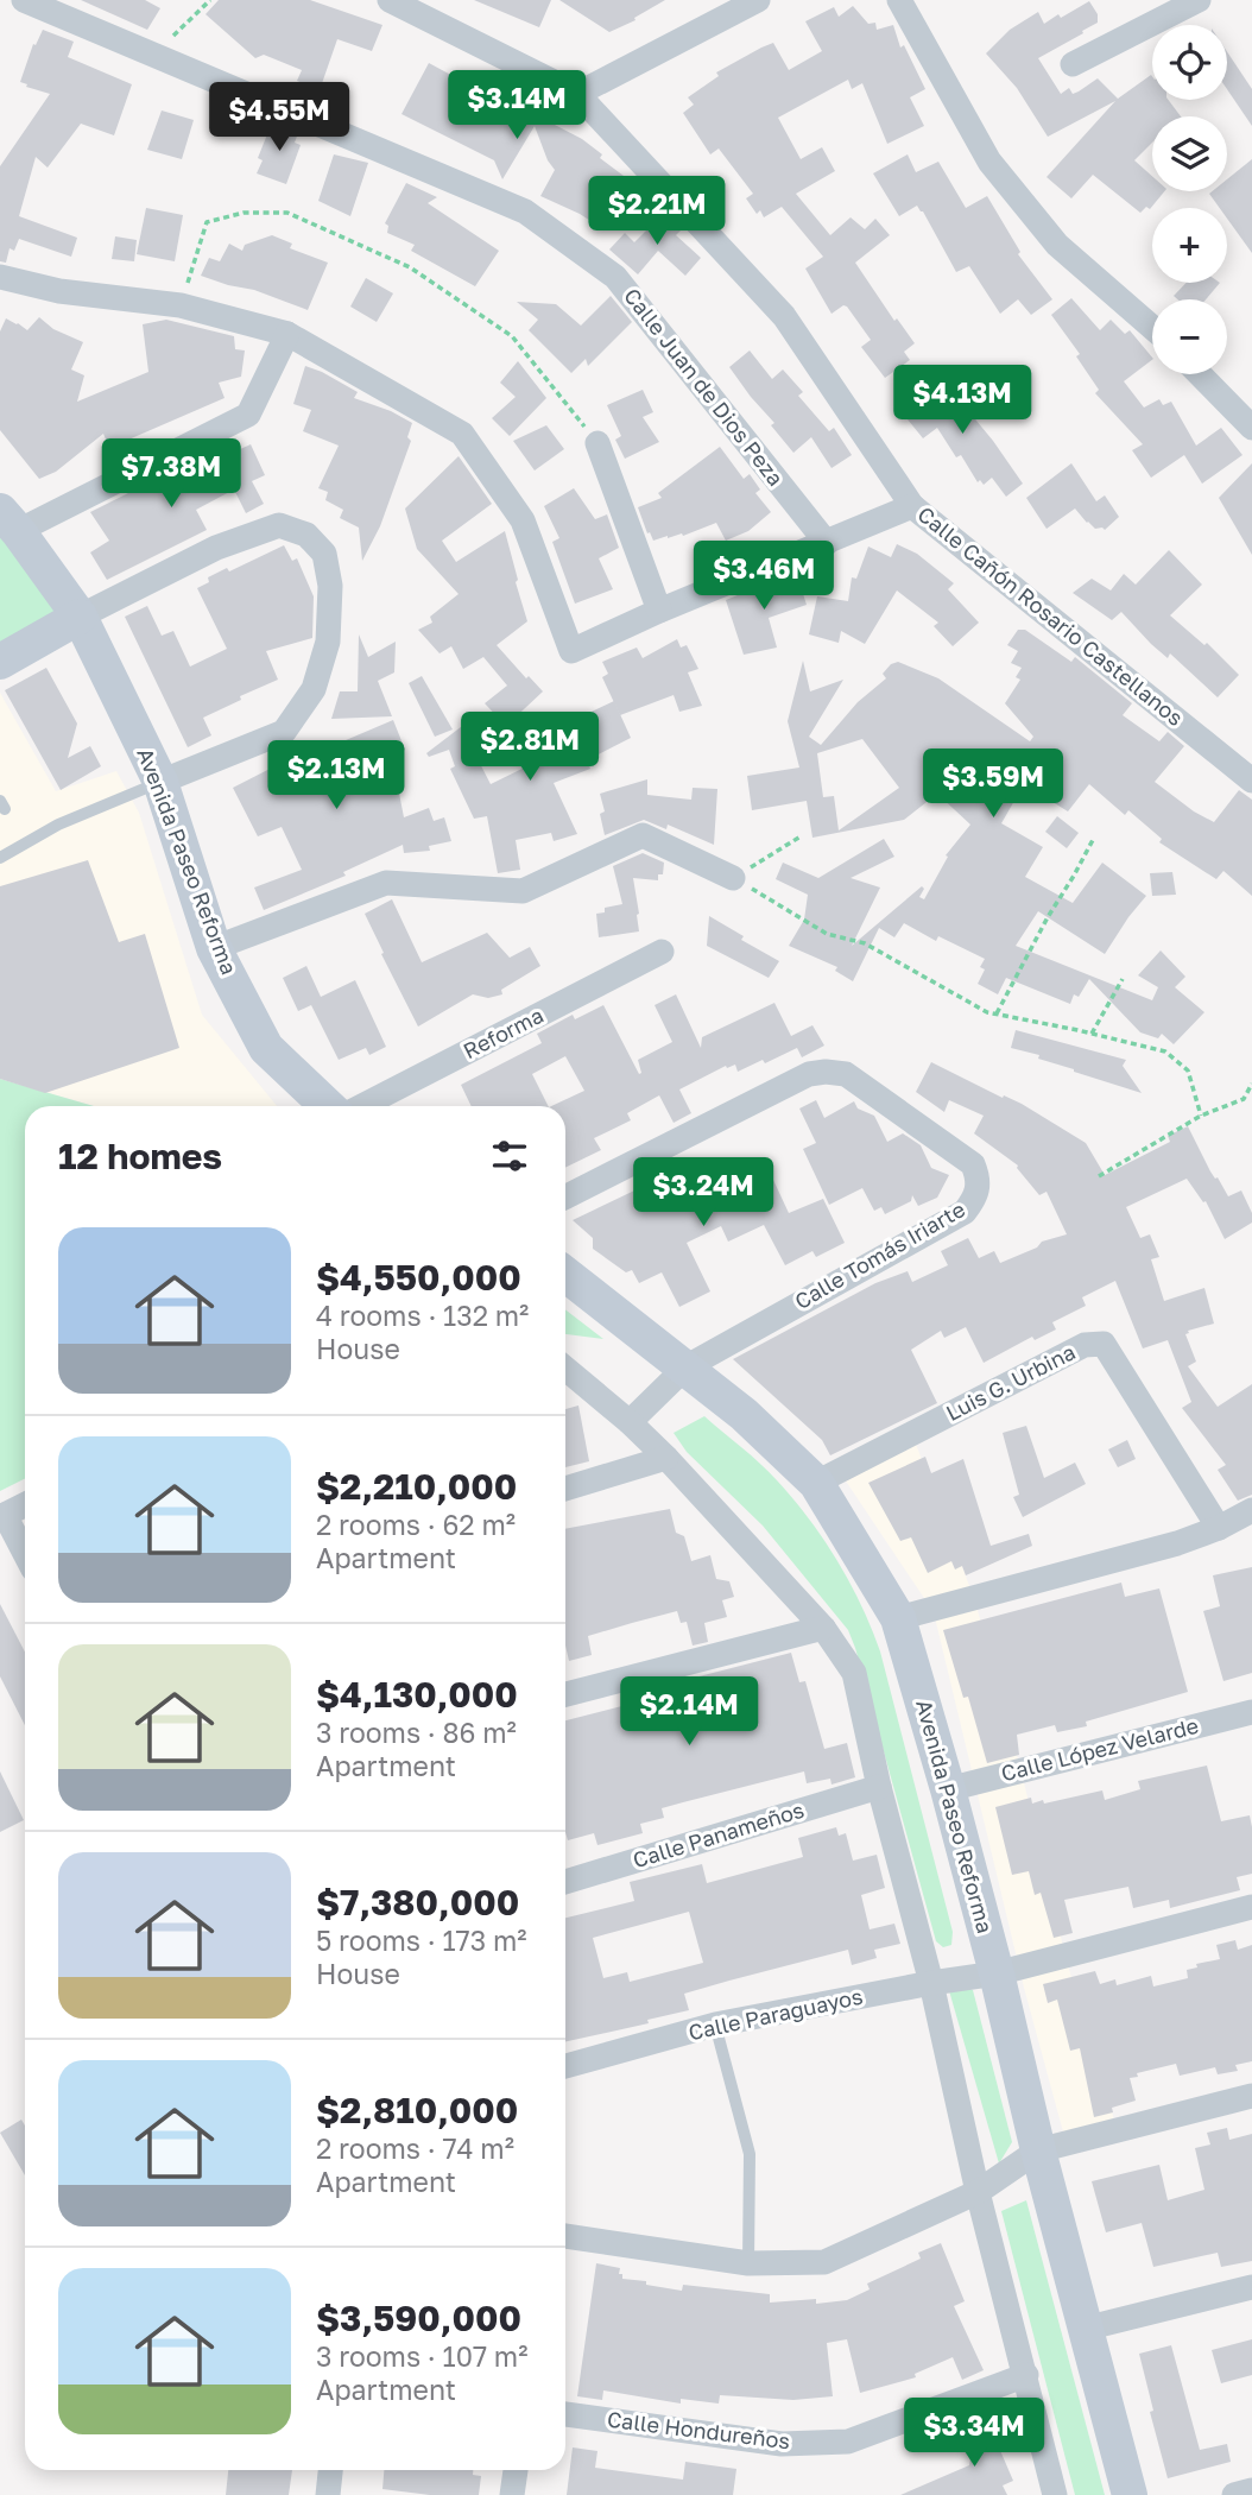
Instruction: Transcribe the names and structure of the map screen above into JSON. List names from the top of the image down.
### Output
{
  "streets": {
    "main road": ["Avenida Paseo Reforma"],
    "street": [
      "Calle Juan de Dios Peza",
      "Calle Cañón Rosario Castellanos",
      "Reforma",
      "Calle Tomás Iriarte",
      "Luis G. Urbina",
      "Calle López Velarde",
      "Calle Panameños",
      "Calle Paraguayos",
      "Calle Hondureños"
    ]
  },
  "crossings": [
    ["Avenida Paseo Reforma", "Calle Tomás Iriarte"],
    ["Avenida Paseo Reforma", "Luis G. Urbina"],
    ["Avenida Paseo Reforma", "Calle López Velarde"],
    ["Avenida Paseo Reforma", "Calle Paraguayos"]
  ],
  "page": {
    "map_buttons": ["+", "−"],
    "price": [
      "$3.14M",
      "$4.55M",
      "$2.21M",
      "$4.13M",
      "$7.38M",
      "$3.46M",
      "$2.81M",
      "$2.13M",
      "$3.59M",
      "$3.24M",
      "$2.14M",
      "$3.34M"
    ],
    "heading": "12 homes",
    "list": [
      {
        "name": "$4,550,000",
        "note": "4 rooms · 132 m² · House"
      },
      {
        "name": "$2,210,000",
        "note": "2 rooms · 62 m² · Apartment"
      },
      {
        "name": "$4,130,000",
        "note": "3 rooms · 86 m² · Apartment"
      },
      {
        "name": "$7,380,000",
        "note": "5 rooms · 173 m² · House"
      },
      {
        "name": "$2,810,000",
        "note": "2 rooms · 74 m² · Apartment"
      },
      {
        "name": "$3,590,000",
        "note": "3 rooms · 107 m² · Apartment"
      }
    ]
  }
}
